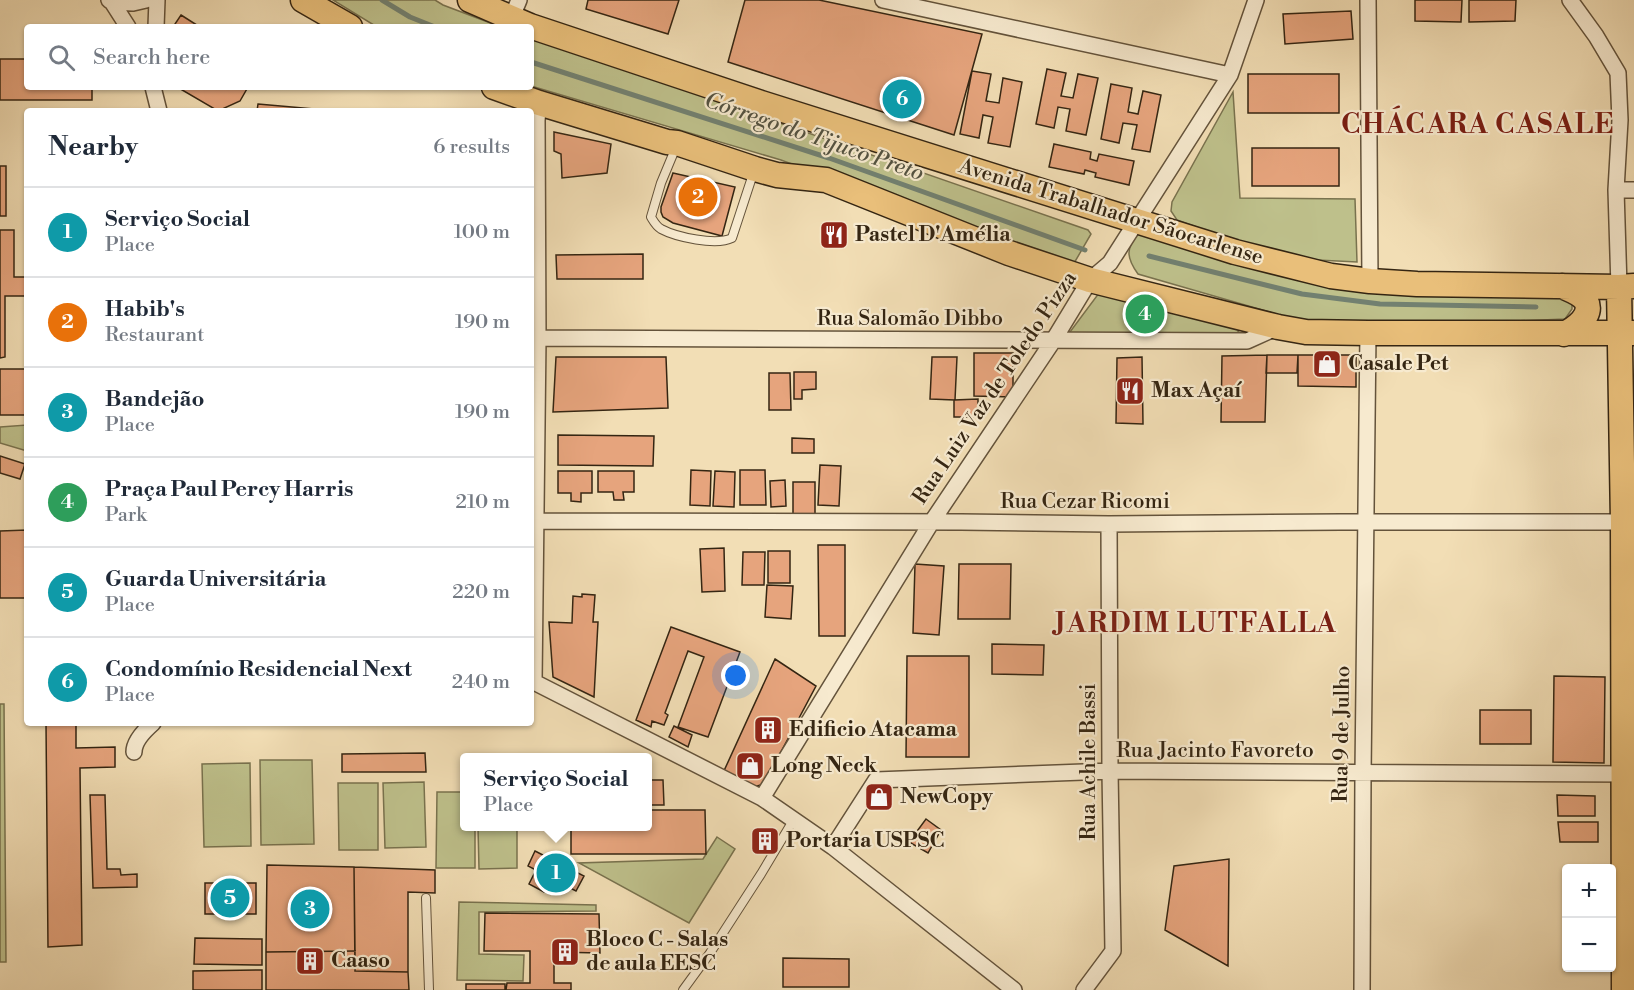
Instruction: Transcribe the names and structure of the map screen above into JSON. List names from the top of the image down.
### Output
{
  "streets": {
    "main road": ["Avenida Trabalhador Sãocarlense"],
    "street": [
      "Rua Salomão Dibbo",
      "Rua Luiz Vaz de Toledo Pizza",
      "Rua Cezar Ricomi",
      "Rua 9 de Julho",
      "Rua Jacinto Favoreto",
      "Rua Achile Bassi"
    ]
  },
  "crossings": [
    ["Avenida Trabalhador Sãocarlense", "Rua Luiz Vaz de Toledo Pizza"],
    ["Rua Salomão Dibbo", "Rua Luiz Vaz de Toledo Pizza"],
    ["Rua Luiz Vaz de Toledo Pizza", "Rua Cezar Ricomi"],
    ["Rua Cezar Ricomi", "Rua 9 de Julho"],
    ["Rua Cezar Ricomi", "Rua Achile Bassi"],
    ["Rua 9 de Julho", "Rua Jacinto Favoreto"],
    ["Rua Jacinto Favoreto", "Rua Achile Bassi"]
  ],
  "districts": ["CHÁCARA CASALE", "JARDIM LUTFALLA"],
  "water": ["Córrego do Tijuco Preto"],
  "places": {
    "restaurant": ["Pastel D'Amélia", "Max Açaí"],
    "shop": ["Casale Pet", "Long Neck", "NewCopy"],
    "building": [
      "Edificio Atacama",
      "Portaria USPSC",
      "Bloco C - Salas de aula EESC",
      "Caaso"
    ]
  },
  "page": {
    "search": "Search here",
    "pins": [
      "6",
      "2",
      "4",
      "1",
      "5",
      "3"
    ],
    "heading": ["Nearby", "6 results"],
    "list": [
      {
        "mark": "1",
        "name": "Serviço Social",
        "note": "Place",
        "value": "100 m"
      },
      {
        "mark": "2",
        "name": "Habib's",
        "note": "Restaurant",
        "value": "190 m"
      },
      {
        "mark": "3",
        "name": "Bandejão",
        "note": "Place",
        "value": "190 m"
      },
      {
        "mark": "4",
        "name": "Praça Paul Percy Harris",
        "note": "Park",
        "value": "210 m"
      },
      {
        "mark": "5",
        "name": "Guarda Universitária",
        "note": "Place",
        "value": "220 m"
      },
      {
        "mark": "6",
        "name": "Condomínio Residencial Next",
        "note": "Place",
        "value": "240 m"
      }
    ],
    "popup": ["Serviço Social", "Place"],
    "map_buttons": ["+", "−"]
  }
}
